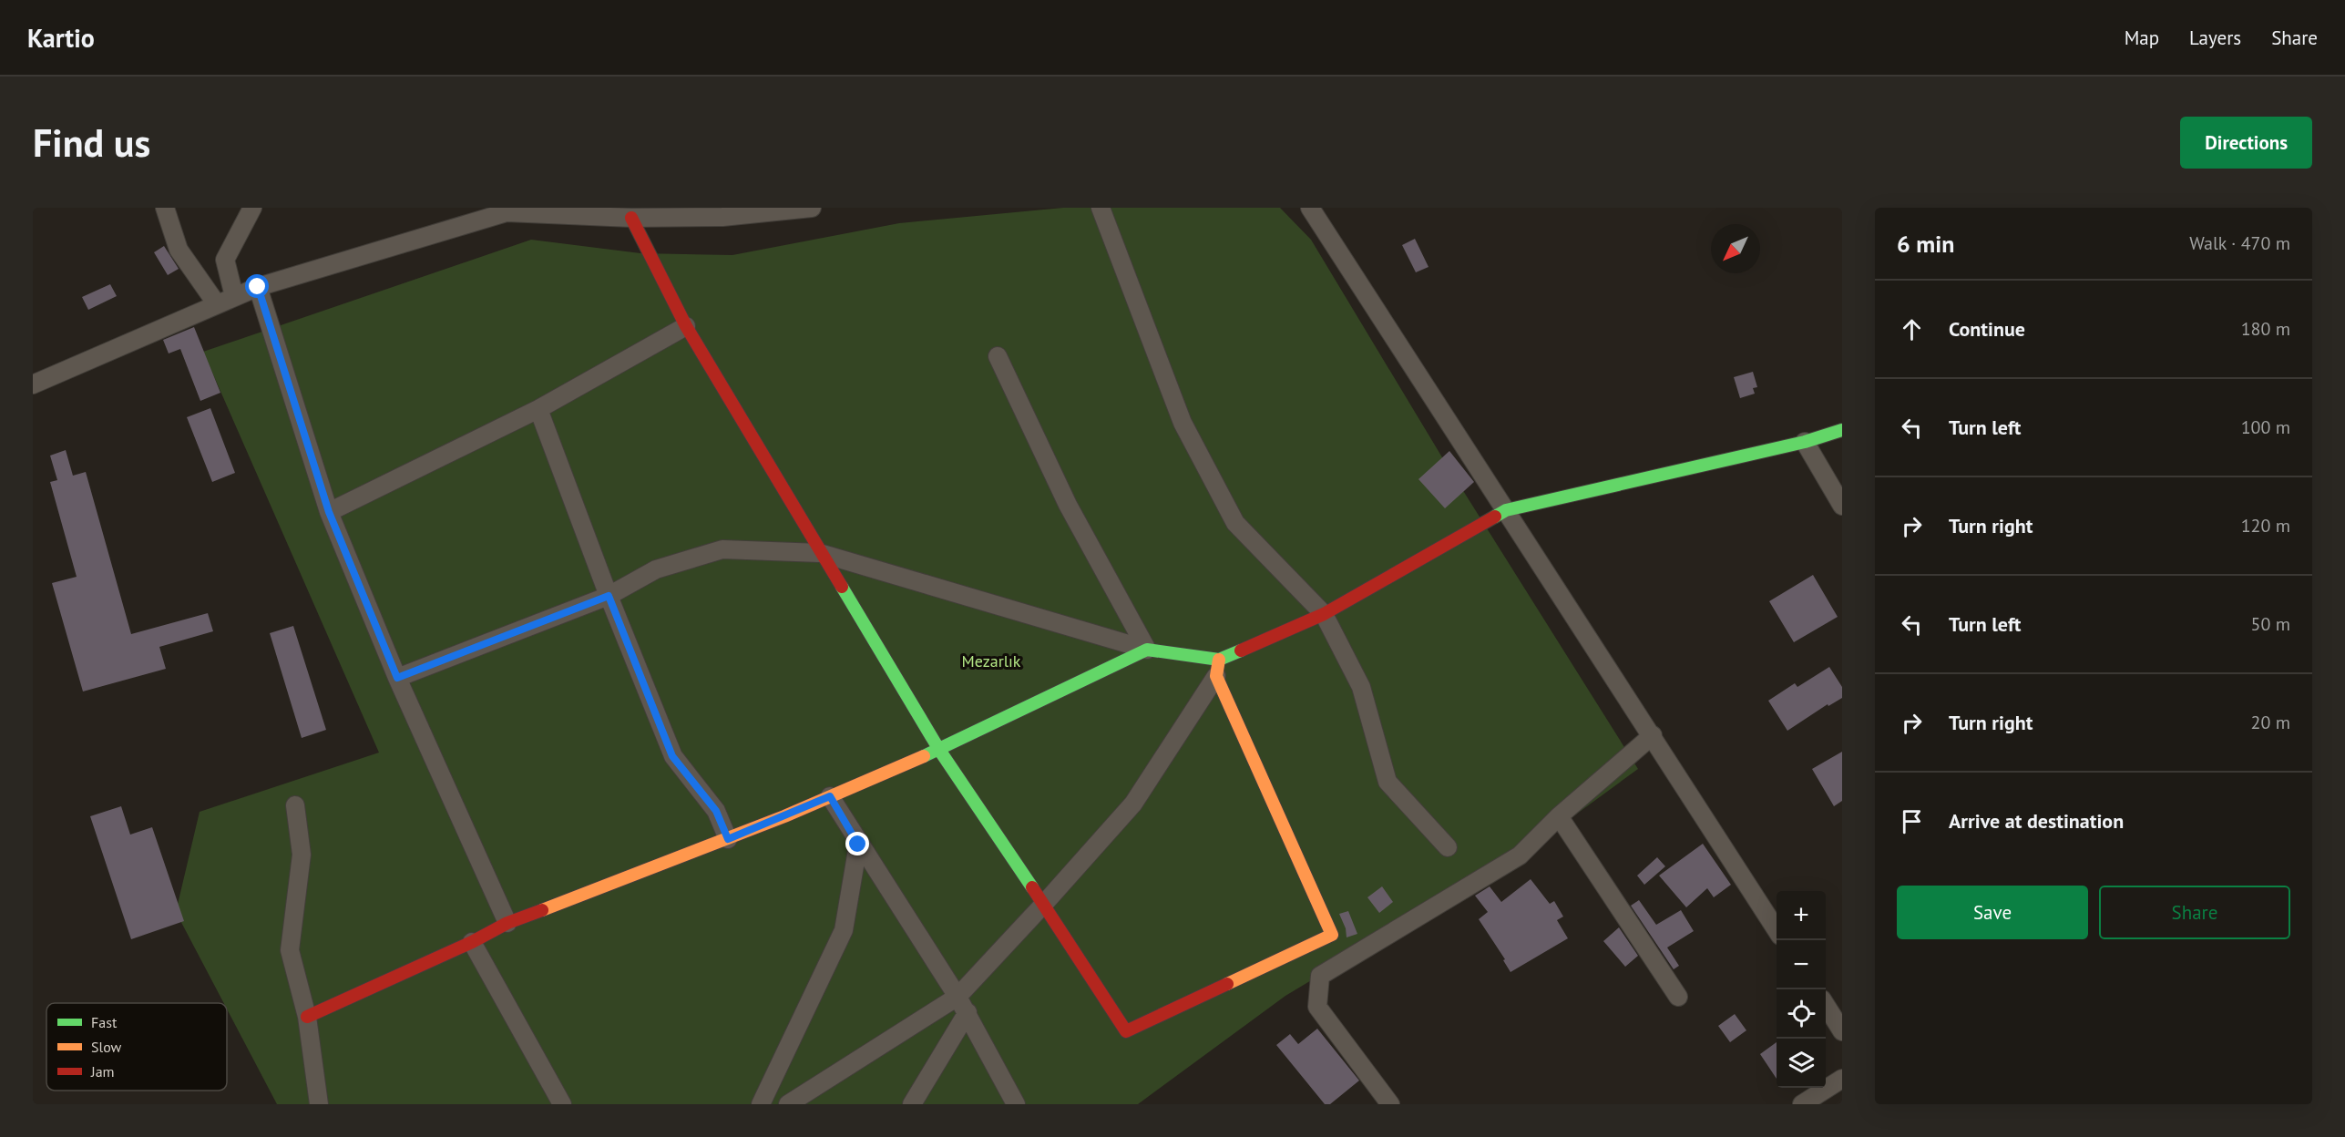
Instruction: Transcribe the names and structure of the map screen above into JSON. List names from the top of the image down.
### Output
{
  "parks": ["Mezarlık"],
  "legend": ["Fast", "Slow", "Jam"],
  "north": "bottom left",
  "page": {
    "header": "Kartio",
    "nav": ["Map", "Layers", "Share"],
    "buttons": [
      "Directions",
      ["Save", "Share"]
    ],
    "title": "Find us",
    "heading": ["6 min", "Walk · 470 m"],
    "list": [
      ["Continue", "180 m"],
      ["Turn left", "100 m"],
      ["Turn right", "120 m"],
      ["Turn left", "50 m"],
      ["Turn right", "20 m"],
      "Arrive at destination"
    ],
    "map_buttons": ["+", "−"]
  }
}
